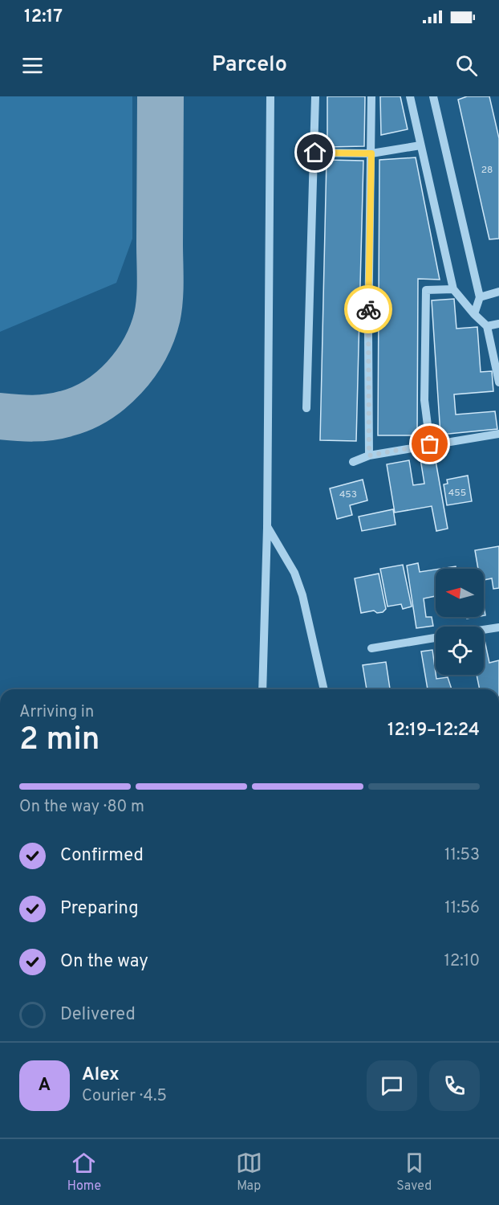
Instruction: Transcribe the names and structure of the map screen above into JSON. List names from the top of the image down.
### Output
{
  "house_numbers": ["28", "455", "453"],
  "north": "left",
  "page": {
    "status": "12:17",
    "header": "Parcelo",
    "heading": ["2 min", "Arriving in", "12:19–12:24"],
    "panel": ["Alex", "Courier · 4.5"],
    "bar": "On the way · 80 m",
    "list": [
      ["Confirmed", "11:53"],
      ["Preparing", "11:56"],
      ["On the way", "12:10"],
      "Delivered"
    ],
    "round": "A",
    "tabs": ["Home", "Map", "Saved"]
  }
}
